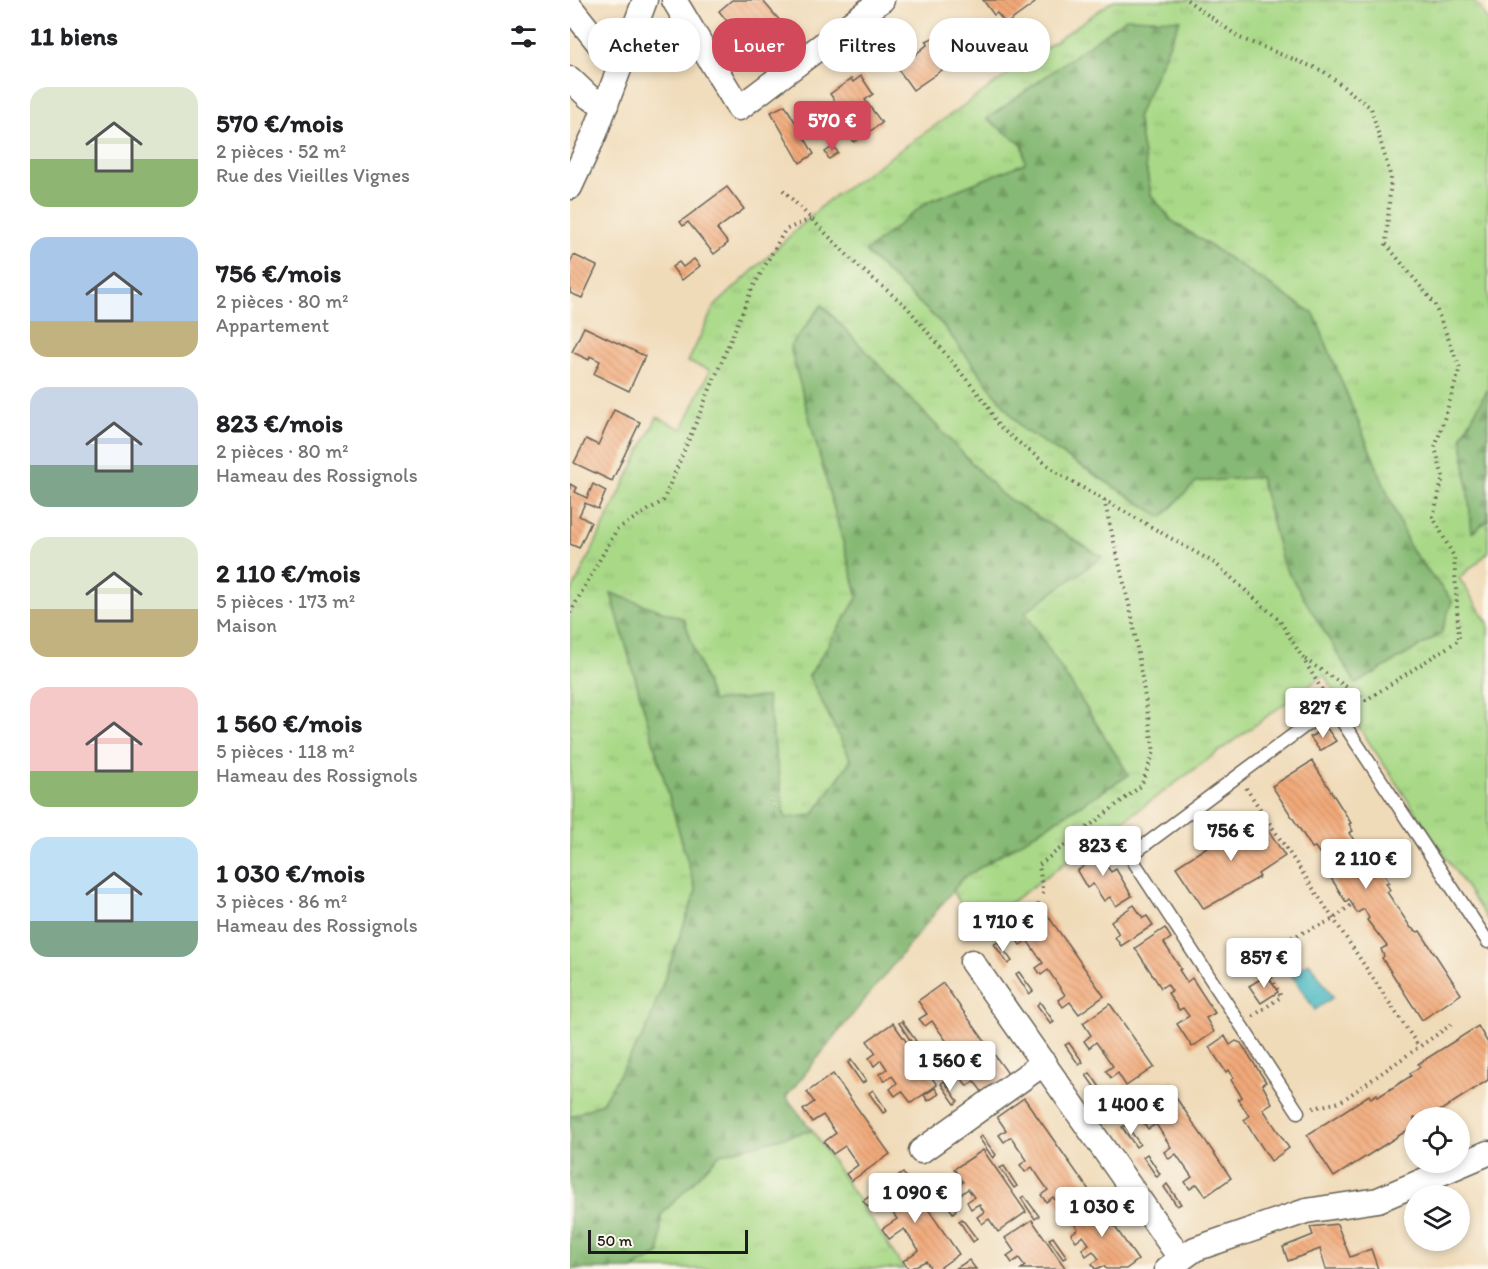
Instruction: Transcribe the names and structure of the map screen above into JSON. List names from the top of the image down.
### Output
{
  "scale_bar": "50 m",
  "page": {
    "heading": "11 biens",
    "chip": [
      "Acheter",
      "Louer",
      "Filtres",
      "Nouveau"
    ],
    "list": [
      {
        "name": "570 €/mois",
        "note": "2 pièces · 52 m² · Rue des Vieilles Vignes"
      },
      {
        "name": "756 €/mois",
        "note": "2 pièces · 80 m² · Appartement"
      },
      {
        "name": "823 €/mois",
        "note": "2 pièces · 80 m² · Hameau des Rossignols"
      },
      {
        "name": "2 110 €/mois",
        "note": "5 pièces · 173 m² · Maison"
      },
      {
        "name": "1 560 €/mois",
        "note": "5 pièces · 118 m² · Hameau des Rossignols"
      },
      {
        "name": "1 030 €/mois",
        "note": "3 pièces · 86 m² · Hameau des Rossignols"
      }
    ],
    "price": [
      "570 €",
      "827 €",
      "756 €",
      "823 €",
      "2 110 €",
      "1 710 €",
      "857 €",
      "1 560 €",
      "1 400 €",
      "1 090 €",
      "1 030 €"
    ],
    "scale": "50 m"
  }
}
